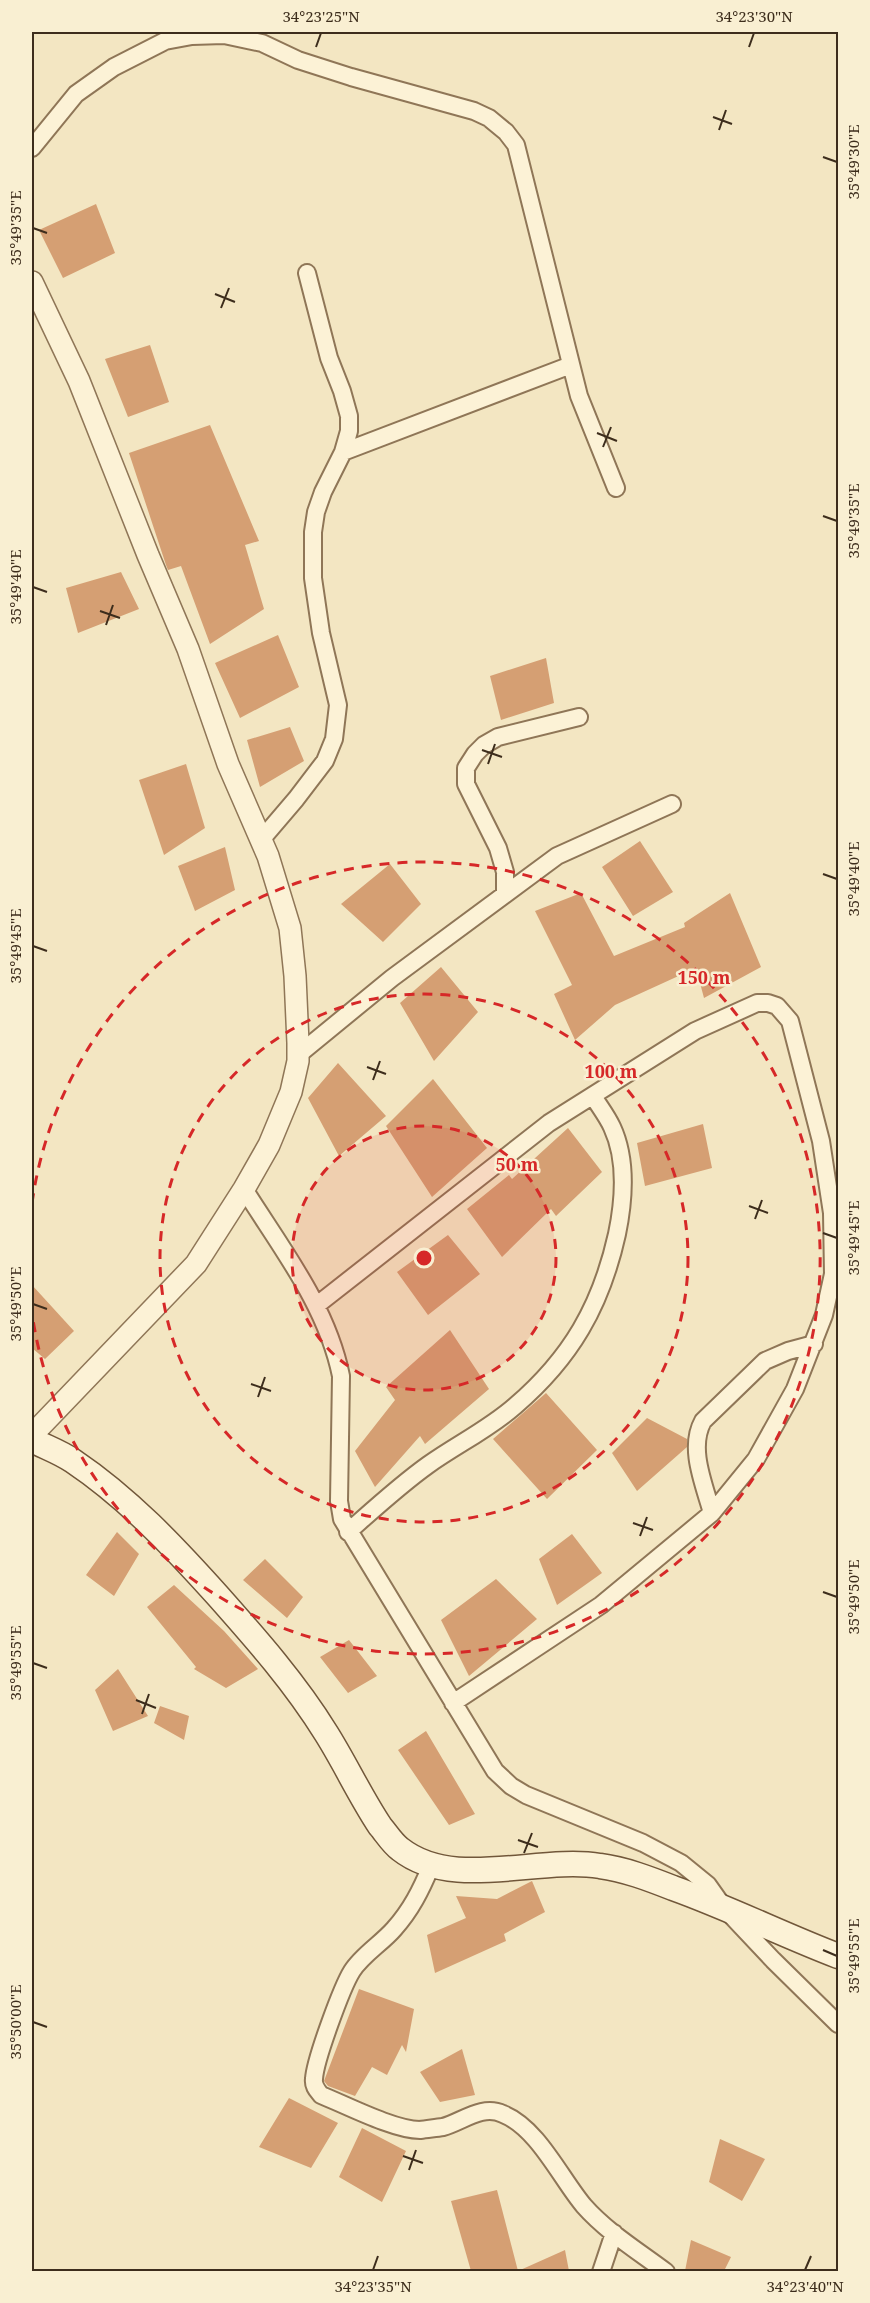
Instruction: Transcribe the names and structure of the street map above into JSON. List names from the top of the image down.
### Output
{
  "coordinates": [
    "34°23'25\"N",
    "34°23'30\"N",
    "35°49'30\"E",
    "35°49'35\"E",
    "35°49'40\"E",
    "35°49'45\"E",
    "35°49'50\"E",
    "35°49'55\"E",
    "35°50'00\"E",
    "34°23'35\"N",
    "34°23'40\"N"
  ],
  "rings": ["150 m", "100 m", "50 m"]
}
